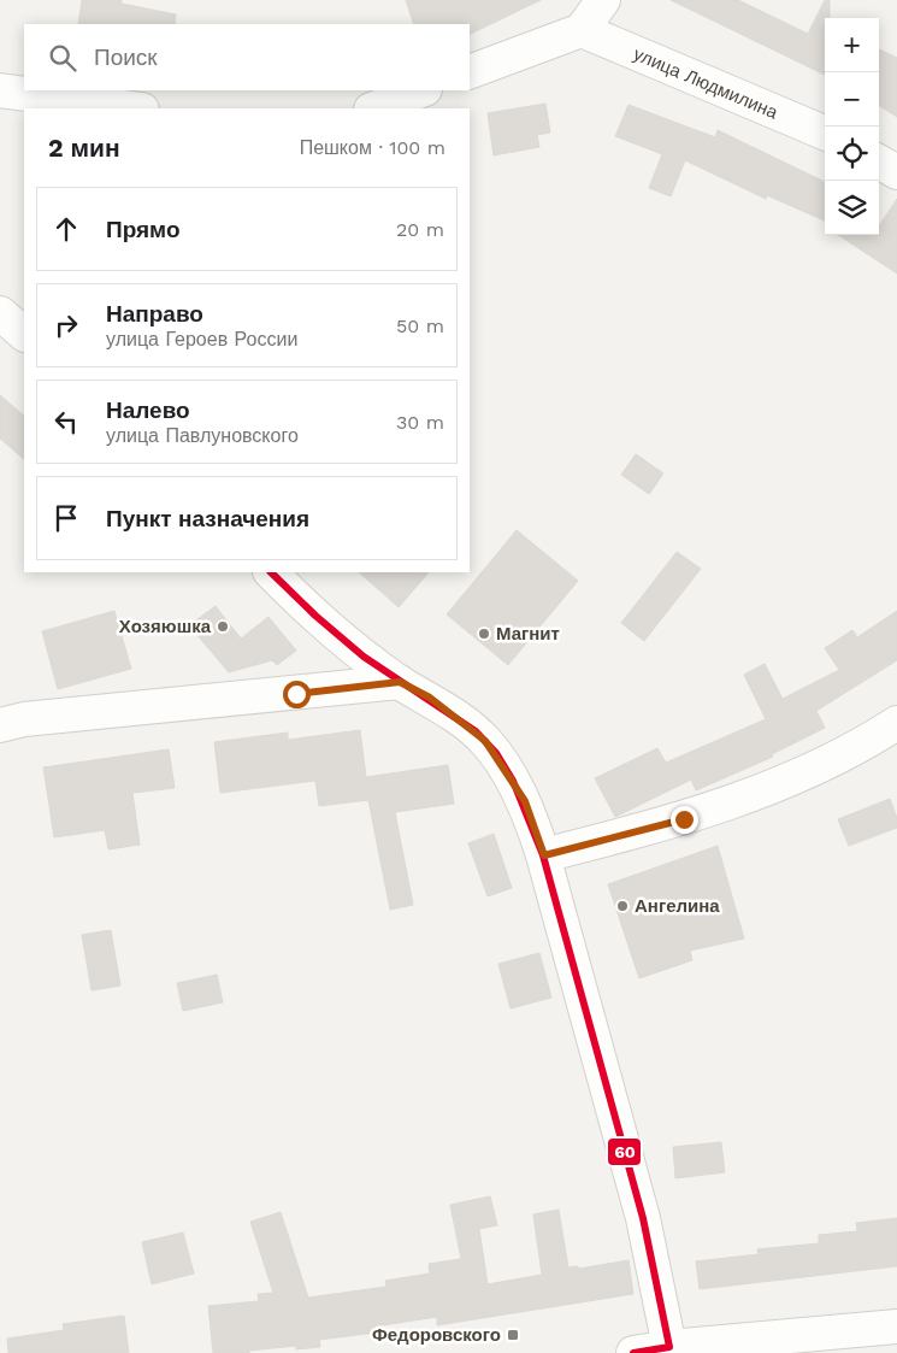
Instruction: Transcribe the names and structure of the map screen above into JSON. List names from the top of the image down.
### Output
{
  "streets": {
    "street": ["улица Людмилина"]
  },
  "places": {
    "other": ["Хозяюшка", "Магнит", "Ангелина"],
    "transit": ["Федоровского"]
  },
  "lines": ["transit line 60"],
  "page": {
    "map_buttons": ["+", "−"],
    "search": "Поиск",
    "heading": ["2 мин", "Пешком · 100 m"],
    "list": [
      ["Прямо", "20 m"],
      ["Направо", "улица Героев России", "50 m"],
      ["Налево", "улица Павлуновского", "30 m"],
      "Пункт назначения"
    ]
  }
}
